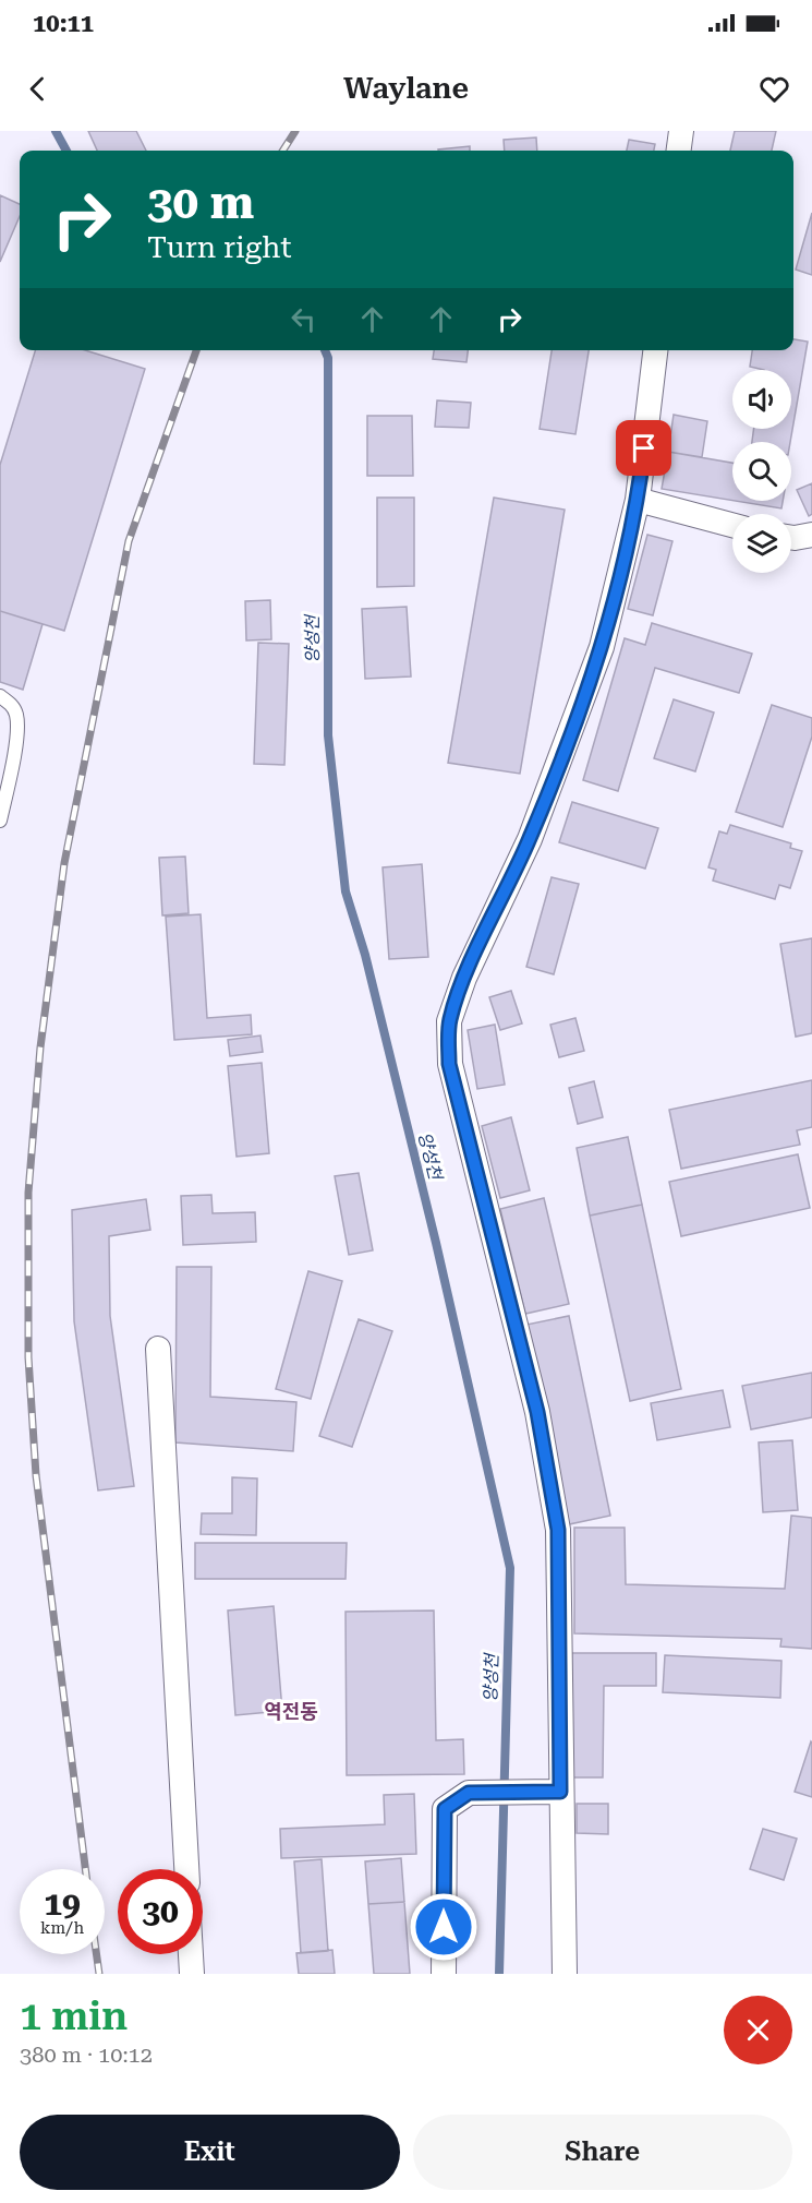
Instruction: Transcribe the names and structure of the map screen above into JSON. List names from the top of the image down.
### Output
{
  "districts": ["역전동"],
  "water": ["양성천"],
  "page": {
    "status": "10:11",
    "header": "Waylane",
    "turn": ["30 m", "Turn right"],
    "speed": "19 km/h",
    "limit": "30",
    "heading": ["1 min", "380 m · 10:12"],
    "buttons": ["Exit", "Share"]
  }
}
